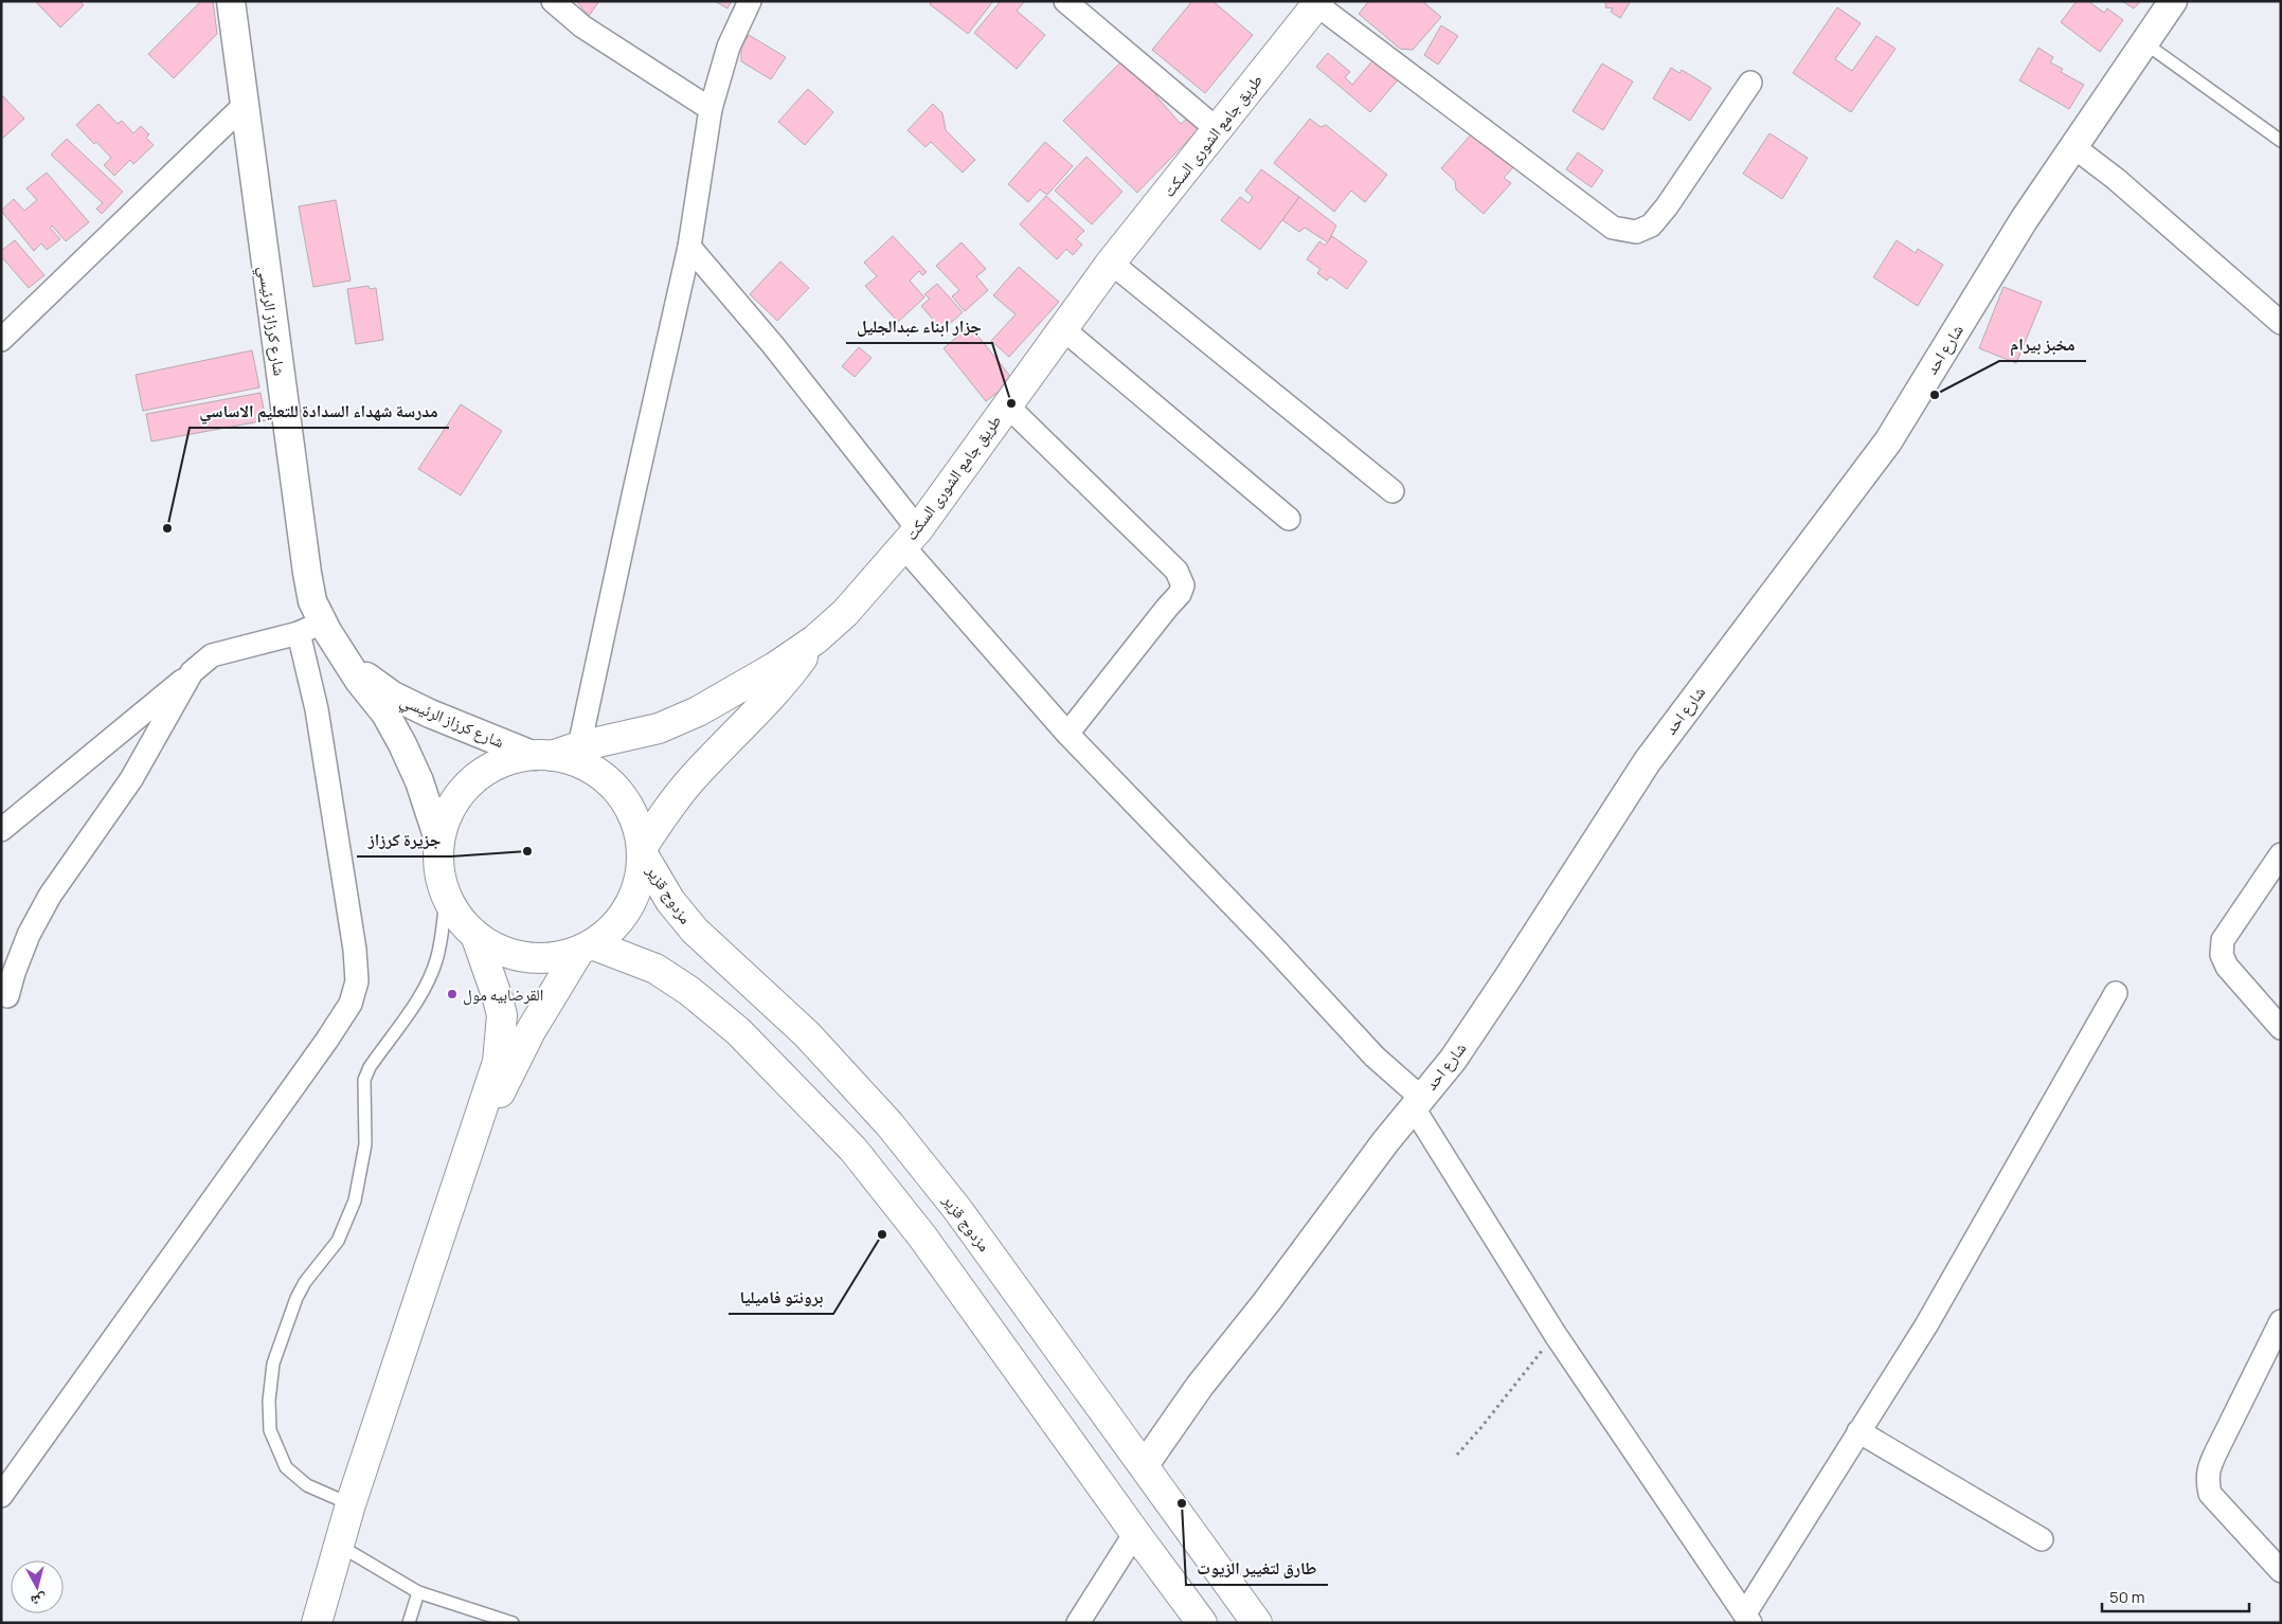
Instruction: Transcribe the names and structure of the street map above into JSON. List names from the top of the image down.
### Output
{
  "streets": {
    "main road": ["طريق جامع الشورى السكت", "مزدوج قزير"],
    "street": ["شارع كرزاز الرئيسي", "شارع احد"]
  },
  "crossings": [
    ["طريق جامع الشورى السكت", "شارع كرزاز الرئيسي"],
    ["شارع احد", "مزدوج قزير"]
  ],
  "places": [
    "مخبز بيرام",
    "جزار ابناء عبدالجليل",
    "مدرسة شهداء السدادة للتعليم الاساسي",
    "جزيرة كرزاز",
    "القرضابيه مول",
    "برونتو فاميليا",
    "طارق لتغيير الزيوت"
  ],
  "scale_bar": "50 m",
  "north": "bottom"
}
